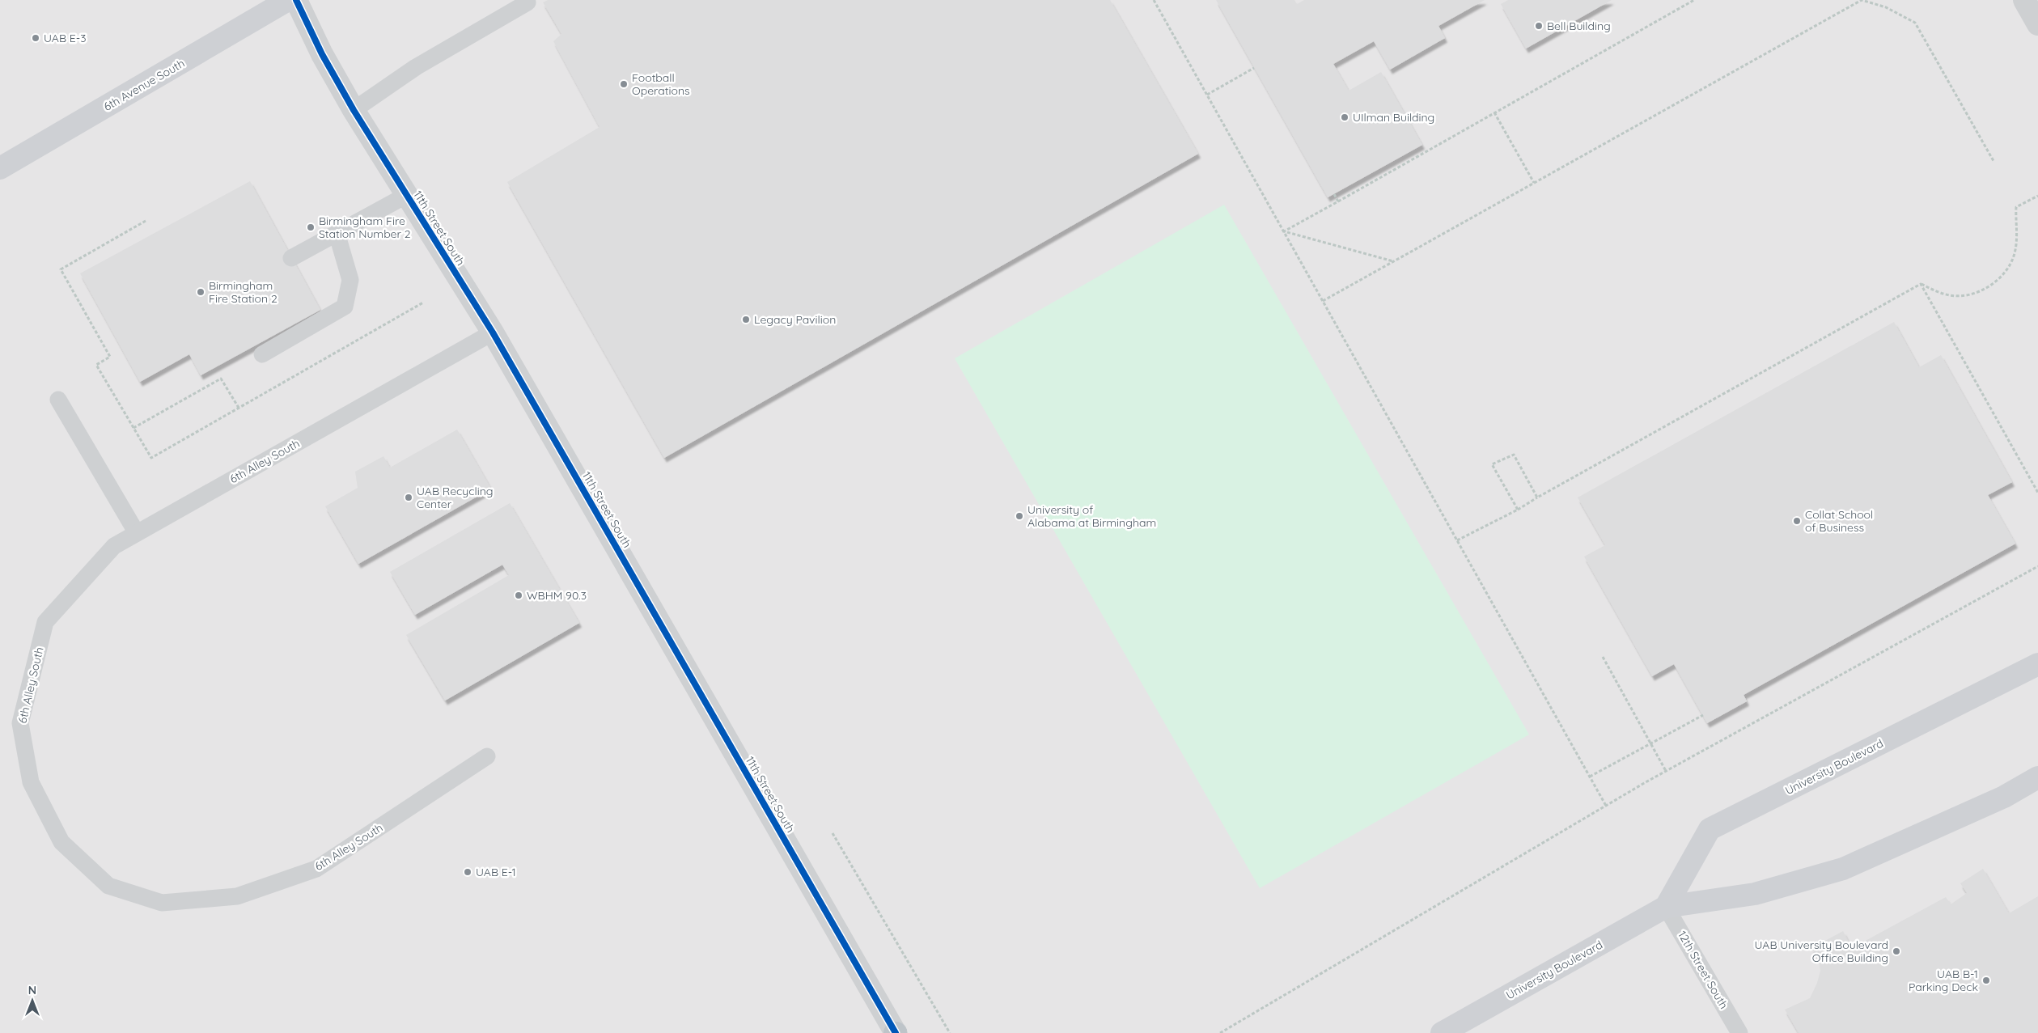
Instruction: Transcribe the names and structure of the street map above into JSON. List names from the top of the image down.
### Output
{
  "streets": {
    "main road": ["6th Avenue South", "University Boulevard"],
    "street": ["11th Street South"],
    "lane": ["6th Alley South", "12th Street South"]
  },
  "crossings": [
    ["11th Street South", "6th Alley South"],
    ["University Boulevard", "12th Street South"]
  ],
  "places": [
    "Bell Building",
    "UAB E-3",
    "Football Operations",
    "UIlman Building",
    "Birmingham Fire Station Number 2",
    "Birmingham Fire Station 2",
    "Legacy Pavilion",
    "UAB Recycling Center",
    "University of Alabama at Birmingham",
    "Collat School of Business",
    "WBHM 90.3",
    "UAB E-1",
    "UAB University Boulevard Office Building",
    "UAB B-1 Parking Deck"
  ],
  "north": "top"
}
